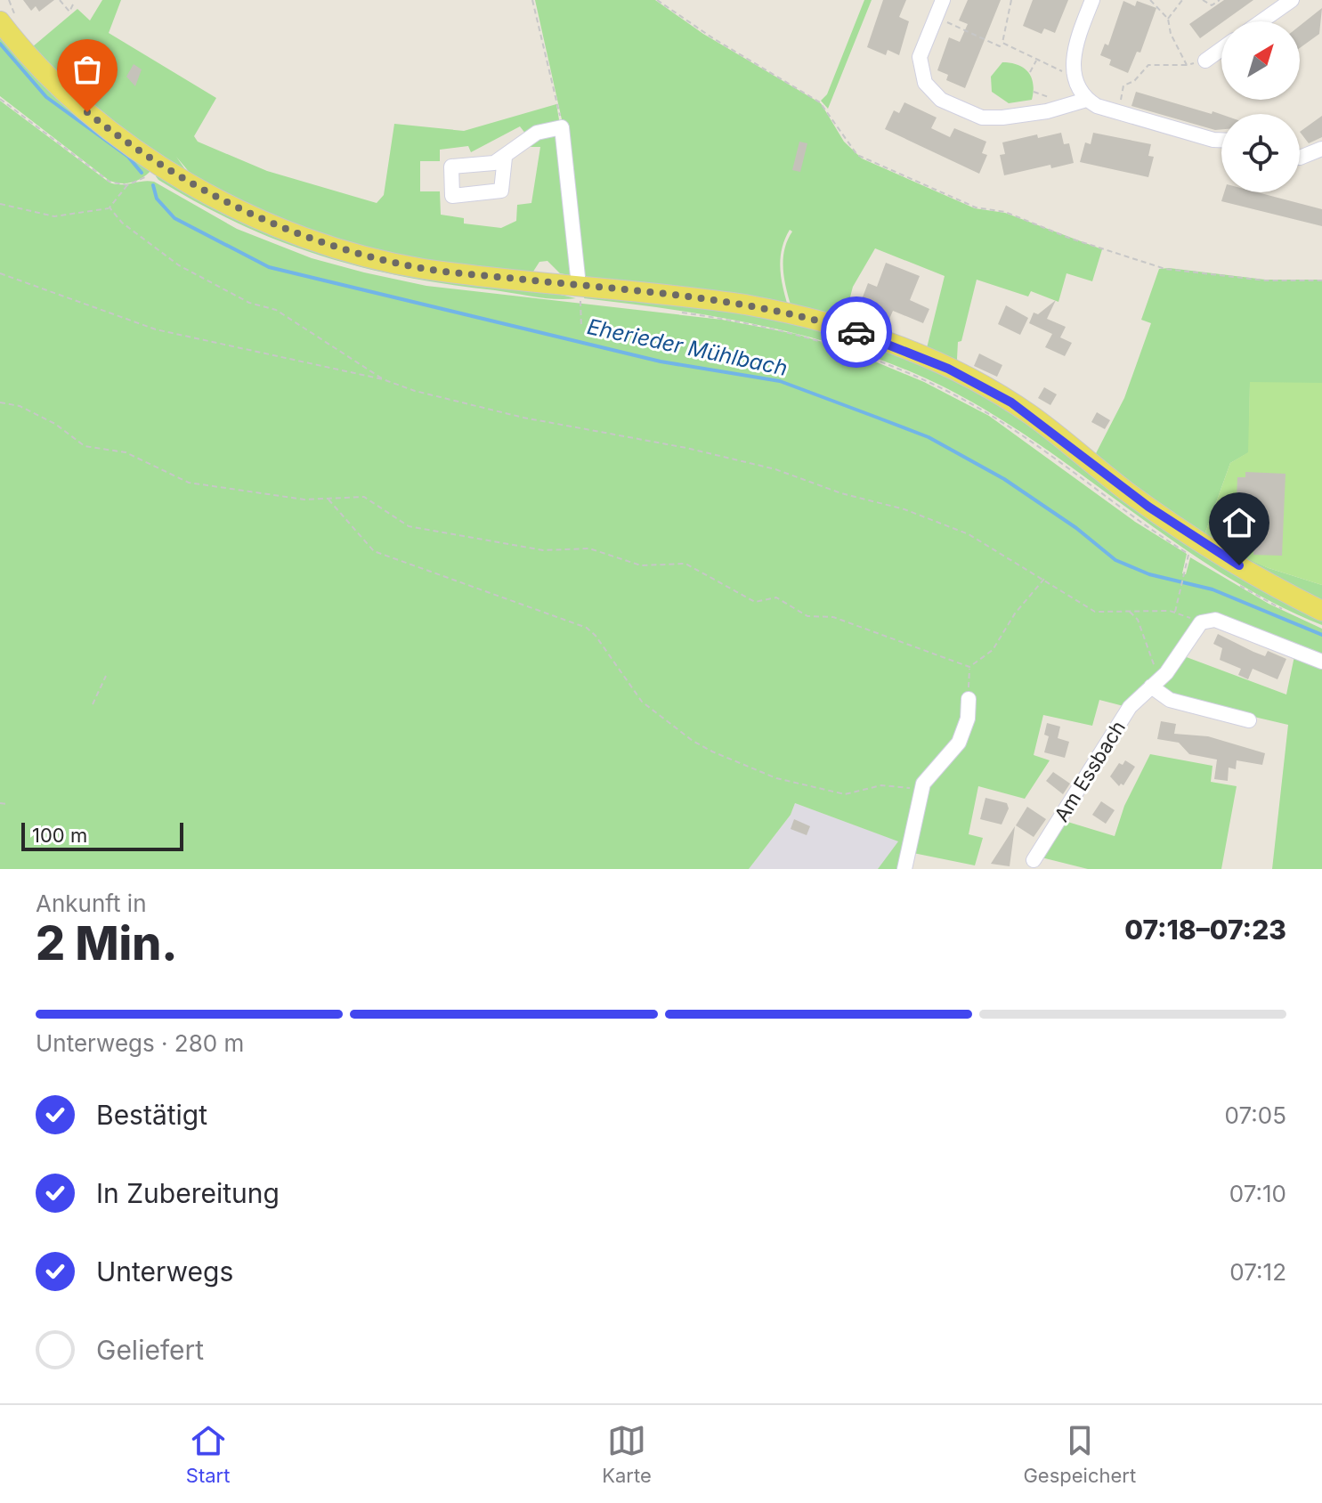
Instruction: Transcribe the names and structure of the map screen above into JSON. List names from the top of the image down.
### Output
{
  "streets": {
    "street": ["Am Essbach"]
  },
  "water": ["Eherieder Mühlbach"],
  "scale_bar": "100 m",
  "north": "top right",
  "page": {
    "scale": "100 m",
    "heading": ["2 Min.", "Ankunft in", "07:18–07:23"],
    "bar": "Unterwegs · 280 m",
    "list": [
      ["Bestätigt", "07:05"],
      ["In Zubereitung", "07:10"],
      ["Unterwegs", "07:12"],
      "Geliefert"
    ],
    "tabs": ["Start", "Karte", "Gespeichert"]
  }
}
